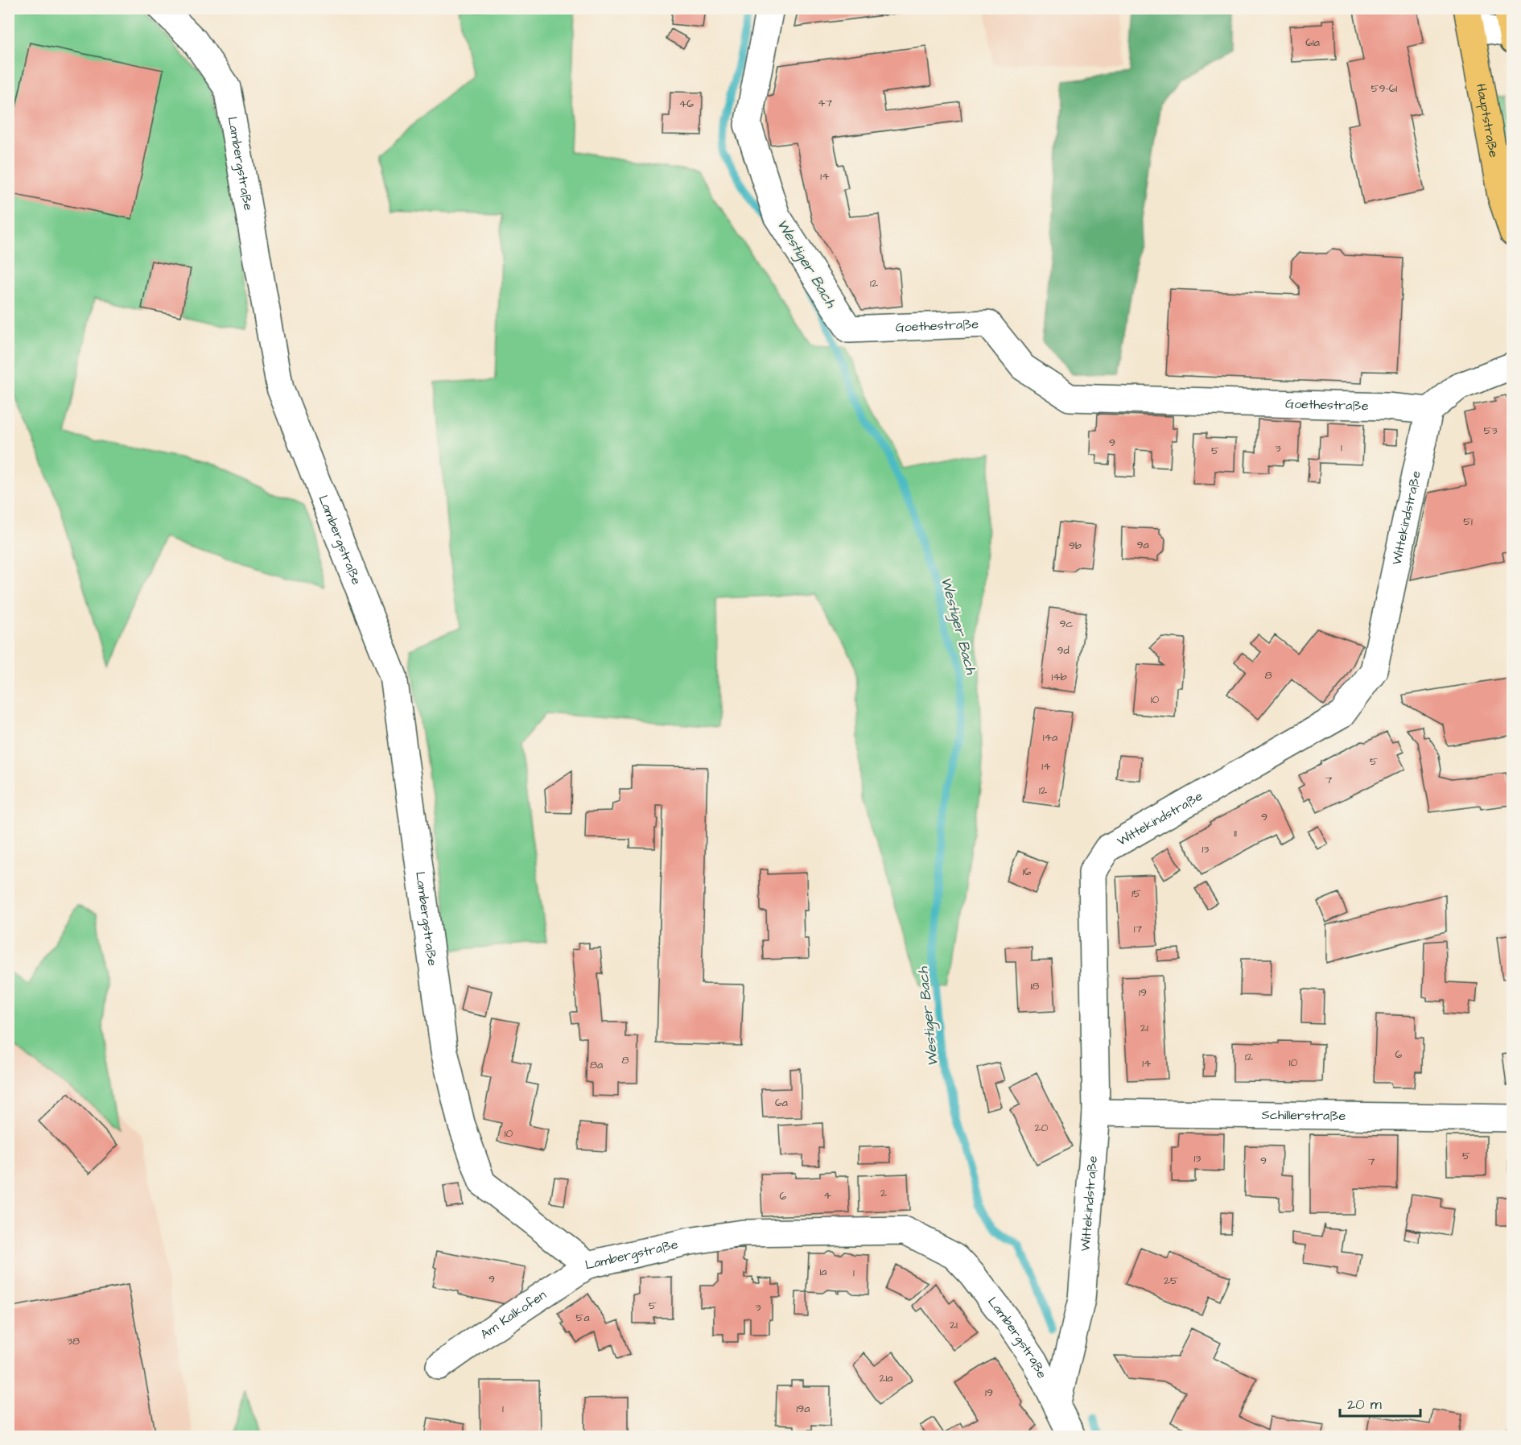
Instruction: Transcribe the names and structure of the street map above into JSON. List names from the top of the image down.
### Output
{
  "streets": {
    "main road": ["Hauptstraße"],
    "street": [
      "Lambergstraße",
      "Goethestraße",
      "Wittekindstraße",
      "Schillerstraße",
      "Am Kalkofen"
    ]
  },
  "crossings": [
    ["Lambergstraße", "Wittekindstraße"],
    ["Lambergstraße", "Am Kalkofen"],
    ["Goethestraße", "Wittekindstraße"],
    ["Wittekindstraße", "Schillerstraße"]
  ],
  "water": ["Westiger Bach"],
  "house_numbers": [
    "61a",
    "59-61",
    "47",
    "46",
    "14",
    "12",
    "53",
    "9",
    "1",
    "3",
    "5",
    "51",
    "9a",
    "9b",
    "9c",
    "9d",
    "8",
    "14b",
    "10",
    "14a",
    "5",
    "14",
    "7",
    "12",
    "9",
    "11",
    "13",
    "16",
    "15",
    "17",
    "18",
    "19",
    "21",
    "6",
    "12",
    "8",
    "10",
    "14",
    "8a",
    "6a",
    "20",
    "10",
    "5",
    "13",
    "9",
    "7",
    "2",
    "4",
    "6",
    "1a",
    "1",
    "9",
    "25",
    "5",
    "3",
    "5a",
    "21",
    "38",
    "21a",
    "19",
    "1",
    "19a"
  ],
  "scale_bar": "20 m"
}
